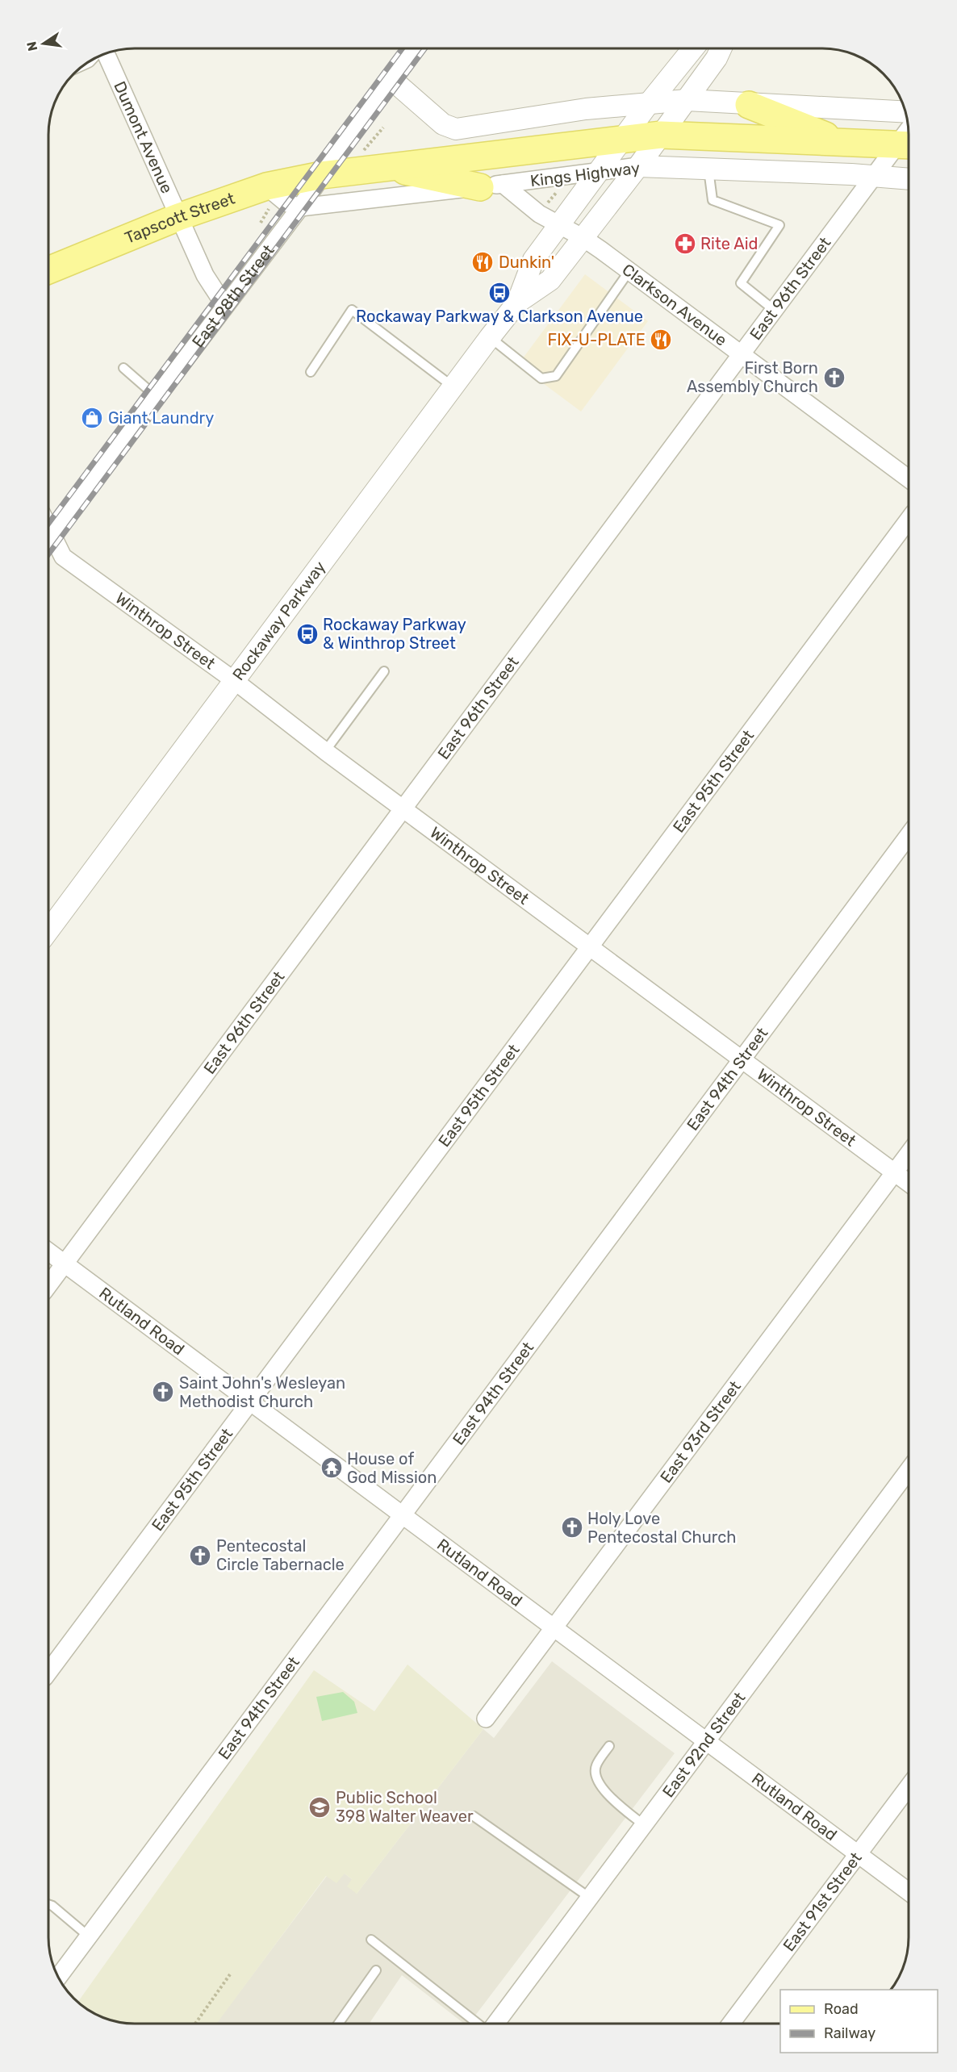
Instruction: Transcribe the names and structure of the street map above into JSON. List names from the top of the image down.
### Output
{
  "streets": {
    "main road": ["Kings Highway", "Tapscott Street"],
    "street": [
      "Dumont Avenue",
      "East 96th Street",
      "East 98th Street",
      "Clarkson Avenue",
      "Rockaway Parkway",
      "Winthrop Street",
      "East 95th Street",
      "East 94th Street",
      "Rutland Road",
      "East 93rd Street",
      "East 92nd Street",
      "East 91st Street"
    ]
  },
  "crossings": [
    ["Dumont Avenue", "Tapscott Street"],
    ["Dumont Avenue", "East 98th Street"],
    ["Kings Highway", "Tapscott Street"],
    ["Kings Highway", "East 96th Street"],
    ["Kings Highway", "East 98th Street"],
    ["Kings Highway", "Clarkson Avenue"],
    ["Kings Highway", "Rockaway Parkway"],
    ["Tapscott Street", "East 98th Street"],
    ["East 96th Street", "Clarkson Avenue"],
    ["East 96th Street", "Winthrop Street"],
    ["East 96th Street", "Rutland Road"],
    ["East 98th Street", "Winthrop Street"],
    ["Clarkson Avenue", "Rockaway Parkway"],
    ["Rockaway Parkway", "Winthrop Street"],
    ["Winthrop Street", "East 95th Street"],
    ["Winthrop Street", "East 94th Street"],
    ["Winthrop Street", "East 93rd Street"],
    ["East 95th Street", "Rutland Road"],
    ["East 94th Street", "Rutland Road"],
    ["Rutland Road", "East 93rd Street"],
    ["Rutland Road", "East 92nd Street"],
    ["Rutland Road", "East 91st Street"]
  ],
  "places": {
    "pharmacy": ["Rite Aid"],
    "restaurant": ["Dunkin'", "FIX-U-PLATE"],
    "bus stop": ["Rockaway Parkway & Clarkson Avenue", "Rockaway Parkway & Winthrop Street"],
    "church": [
      "First Born Assembly Church",
      "Saint John's Wesleyan Methodist Church",
      "Holy Love Pentecostal Church",
      "Pentecostal Circle Tabernacle"
    ],
    "shop": ["Giant Laundry"],
    "temple": ["House of God Mission"],
    "school or university": ["Public School 398 Walter Weaver"]
  },
  "legend": ["Road", "Railway"],
  "north": "left"
}
